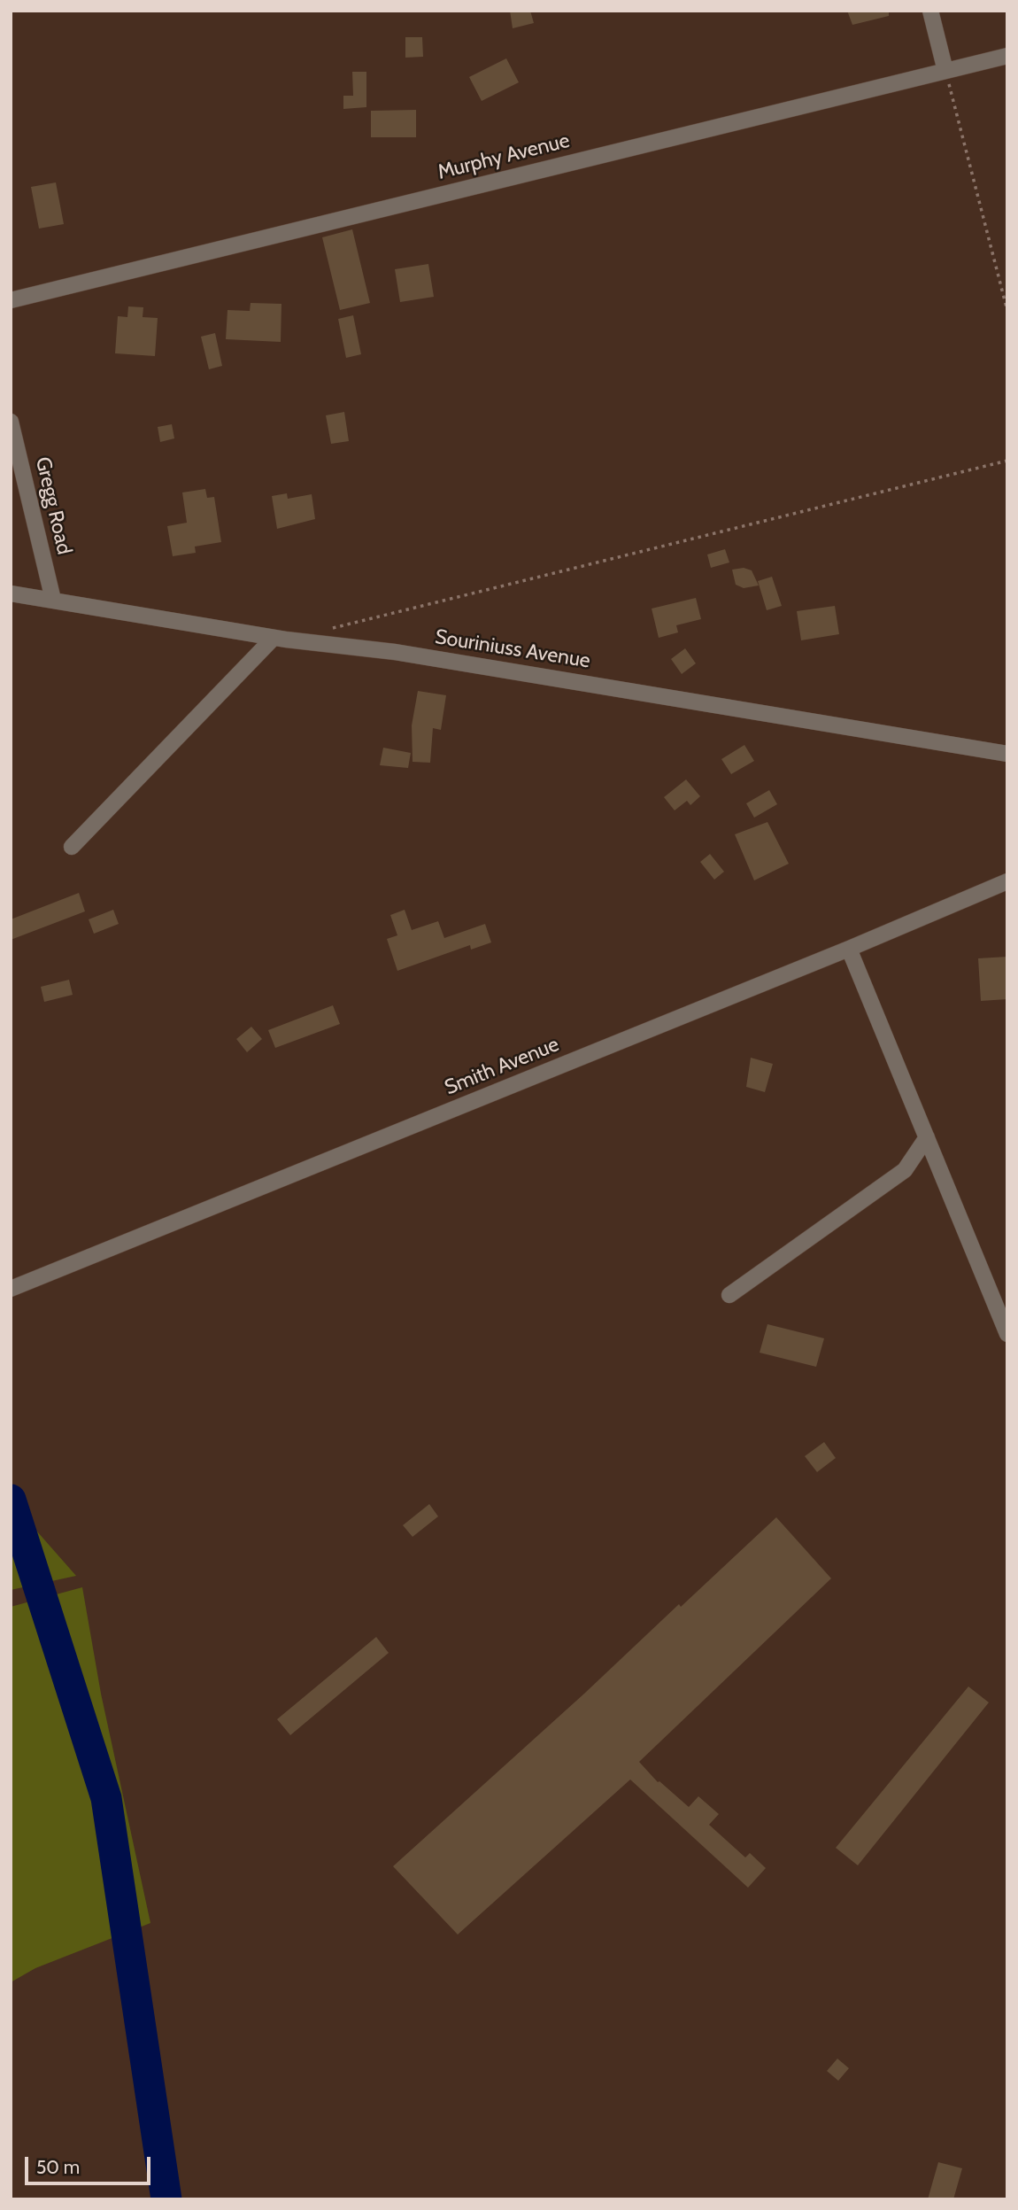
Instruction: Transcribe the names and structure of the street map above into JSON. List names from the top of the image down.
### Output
{
  "streets": {
    "street": [
      "Murphy Avenue",
      "Gregg Road",
      "Souriniuss Avenue",
      "Smith Avenue"
    ]
  },
  "crossings": [
    ["Gregg Road", "Souriniuss Avenue"]
  ],
  "scale_bar": "50 m"
}
